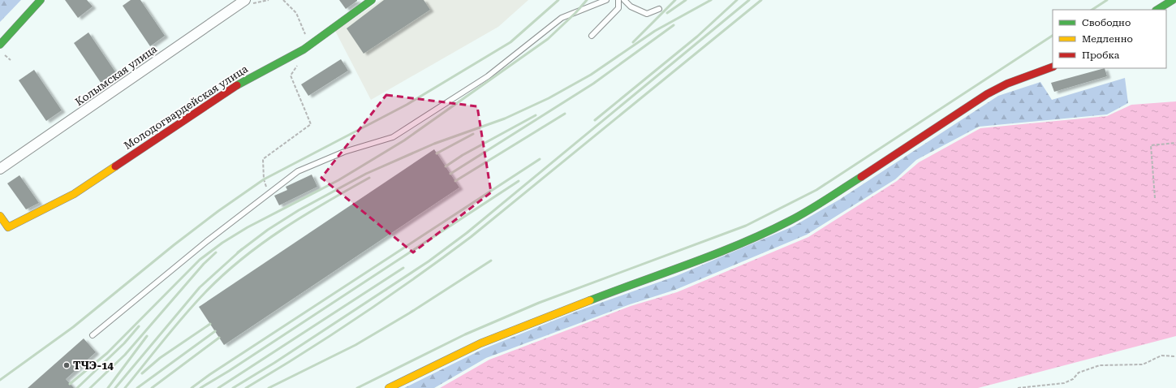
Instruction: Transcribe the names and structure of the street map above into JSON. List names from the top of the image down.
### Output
{
  "streets": {
    "main road": ["Молодогвардейская улица"],
    "street": ["Колымская улица"]
  },
  "places": ["ТЧЭ-14"],
  "legend": ["Свободно", "Медленно", "Пробка"]
}
